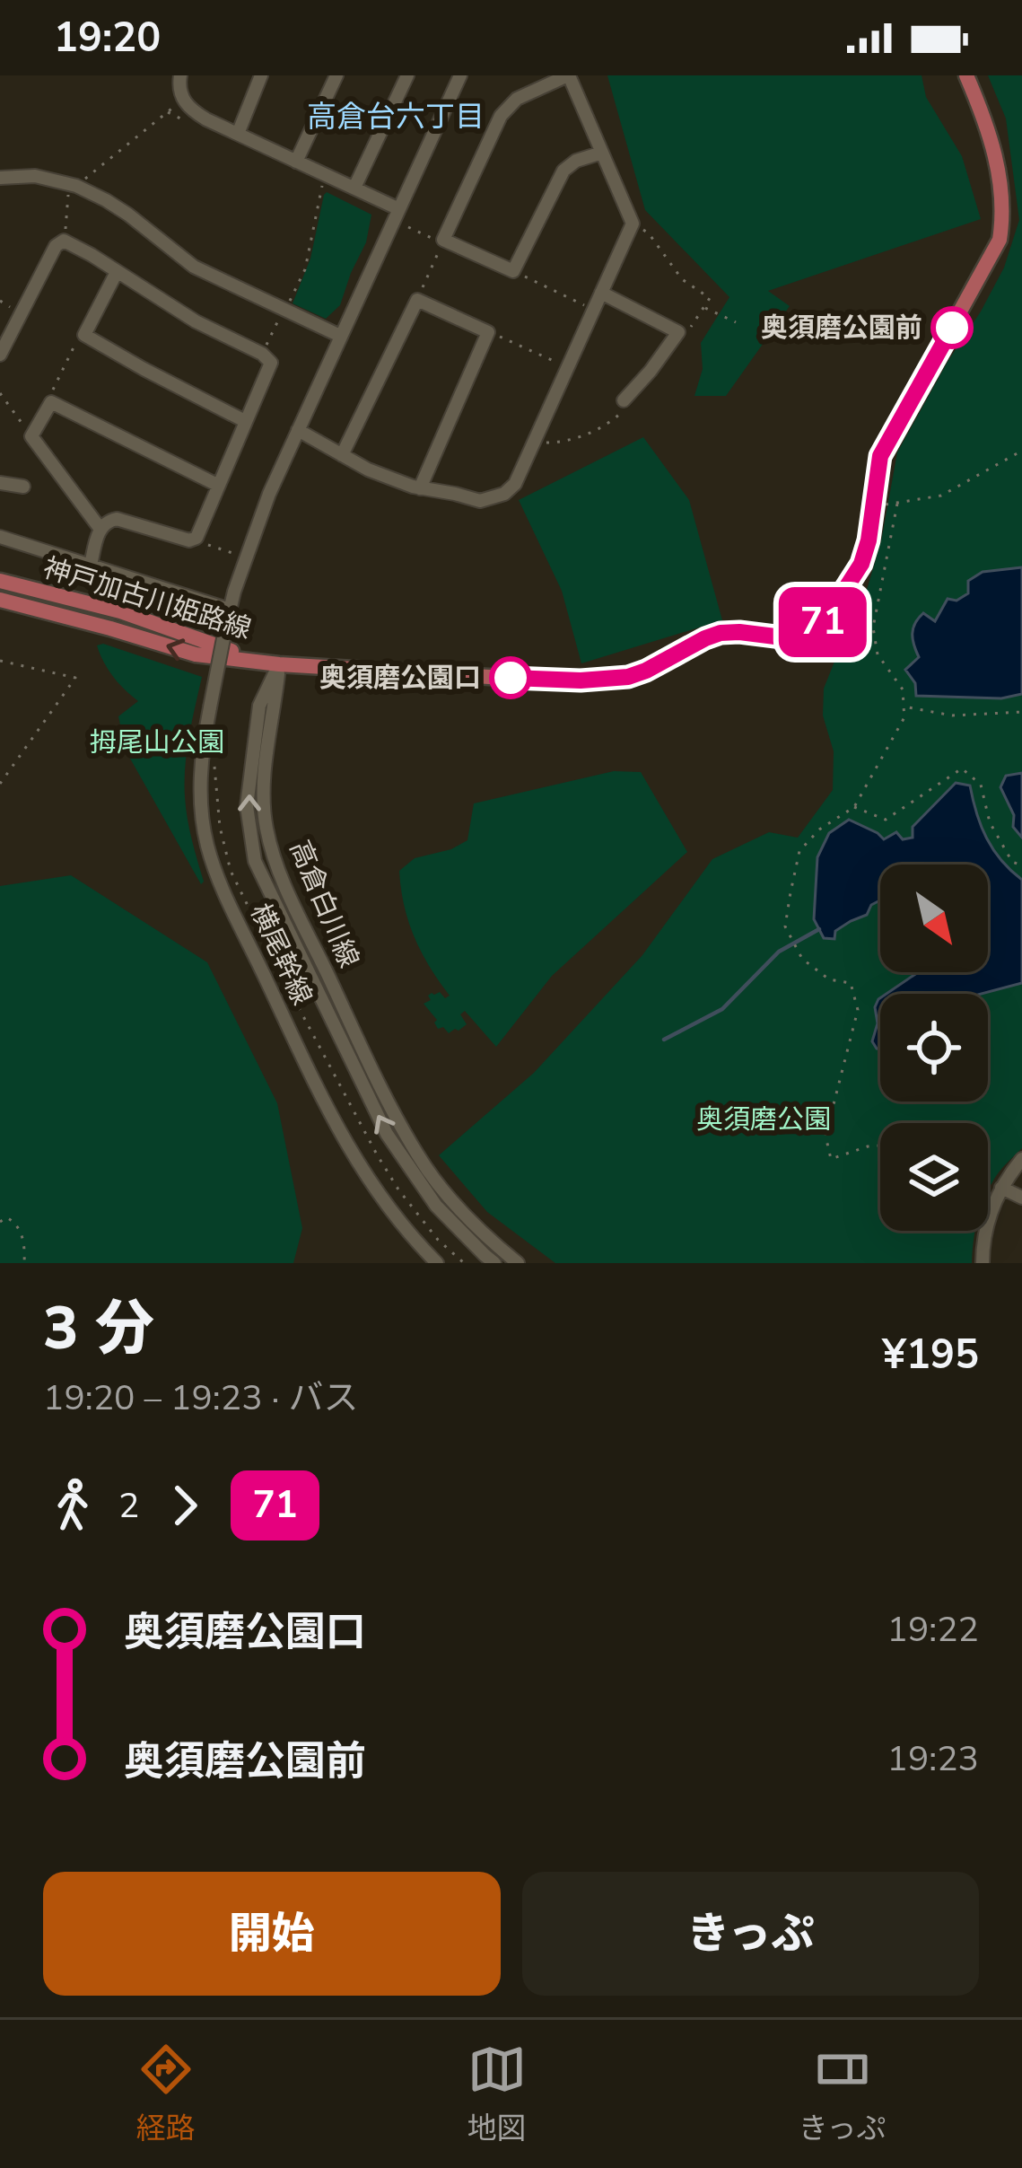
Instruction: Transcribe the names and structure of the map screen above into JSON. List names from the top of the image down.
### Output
{
  "streets": {
    "main road": ["神戸加古川姫路線"],
    "street": ["高倉白川線", "横尾幹線"]
  },
  "crossings": [
    ["神戸加古川姫路線", "高倉白川線"]
  ],
  "districts": ["高倉台六丁目"],
  "parks": ["拇尾山公園", "奥須磨公園"],
  "places": ["奥須磨公園前", "奥須磨公園口"],
  "lines": ["bus line 71"],
  "north": "bottom right",
  "page": {
    "status": "19:20",
    "on_map": "71",
    "heading": ["3 分", "19:20 – 19:23 · バス", "¥195"],
    "legs": ["2", "71"],
    "list": [
      {
        "name": "奥須磨公園口",
        "value": "19:22"
      },
      {
        "name": "奥須磨公園前",
        "value": "19:23"
      }
    ],
    "buttons": ["開始", "きっぷ"],
    "tabs": ["経路", "地図", "きっぷ"]
  }
}
